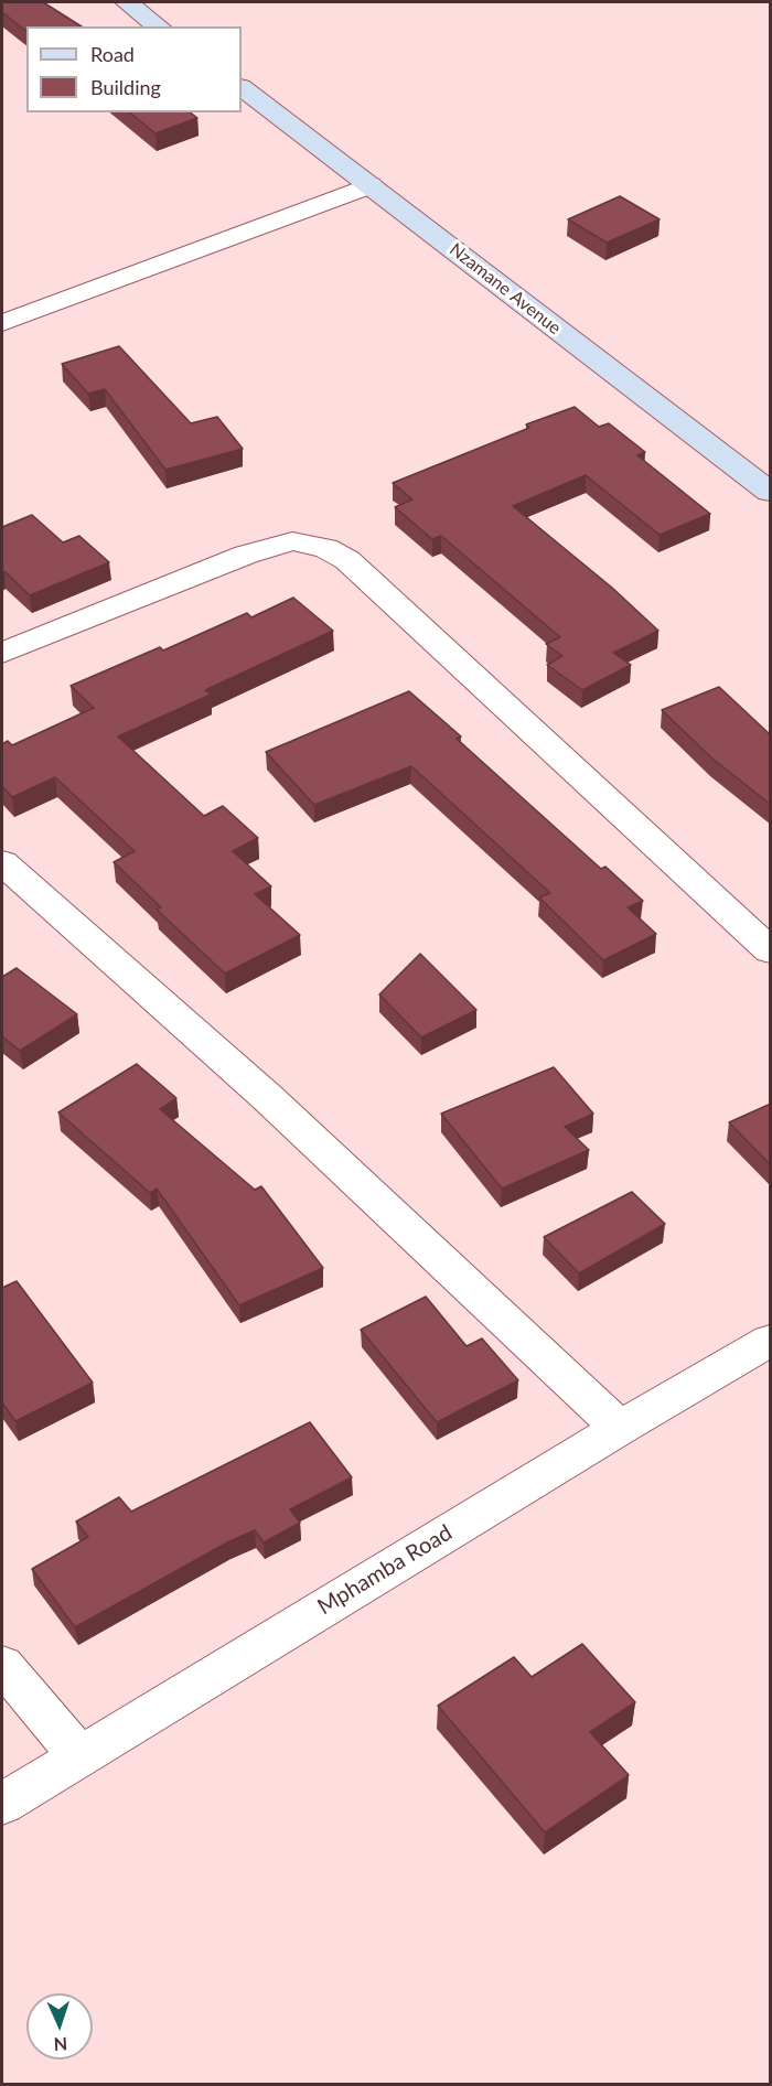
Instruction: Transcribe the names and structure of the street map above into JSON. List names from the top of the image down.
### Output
{
  "streets": {
    "street": ["Nzamane Avenue", "Mphamba Road"]
  },
  "legend": ["Road", "Building"],
  "north": "bottom"
}
